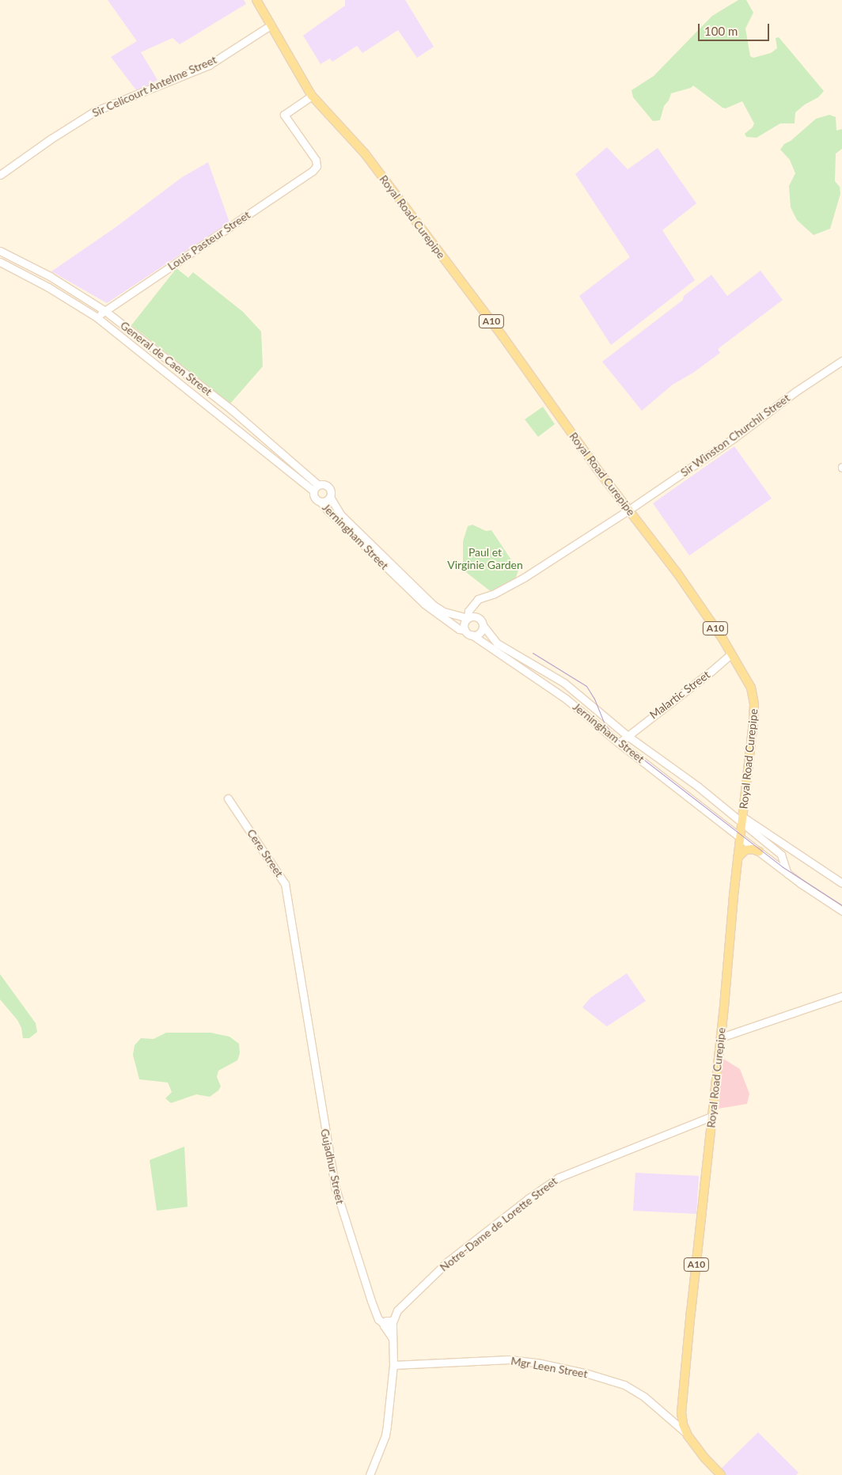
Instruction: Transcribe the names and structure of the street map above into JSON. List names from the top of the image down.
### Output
{
  "streets": {
    "main road": ["Royal Road Curepipe", "A10"],
    "street": [
      "Sir Celicourt Antelme Street",
      "Louis Pasteur Street",
      "General de Caen Street",
      "Sir Winston Churchil Street",
      "Jerningham Street",
      "Malartic Street",
      "Cere Street",
      "Gujadhur Street",
      "Notre-Dame de Lorette Street",
      "Mgr Leen Street"
    ]
  },
  "crossings": [
    ["Sir Celicourt Antelme Street", "A10"],
    ["Royal Road Curepipe", "Louis Pasteur Street"],
    ["Royal Road Curepipe", "A10"],
    ["Royal Road Curepipe", "Sir Winston Churchil Street"],
    ["Royal Road Curepipe", "Jerningham Street"],
    ["Royal Road Curepipe", "Malartic Street"],
    ["Royal Road Curepipe", "Notre-Dame de Lorette Street"],
    ["Louis Pasteur Street", "A10"],
    ["Louis Pasteur Street", "General de Caen Street"],
    ["A10", "Mgr Leen Street"],
    ["General de Caen Street", "Jerningham Street"],
    ["Jerningham Street", "Malartic Street"],
    ["Cere Street", "Gujadhur Street"],
    ["Gujadhur Street", "Notre-Dame de Lorette Street"],
    ["Gujadhur Street", "Mgr Leen Street"]
  ],
  "parks": ["Paul et Virginie Garden"],
  "scale_bar": "100 m"
}
